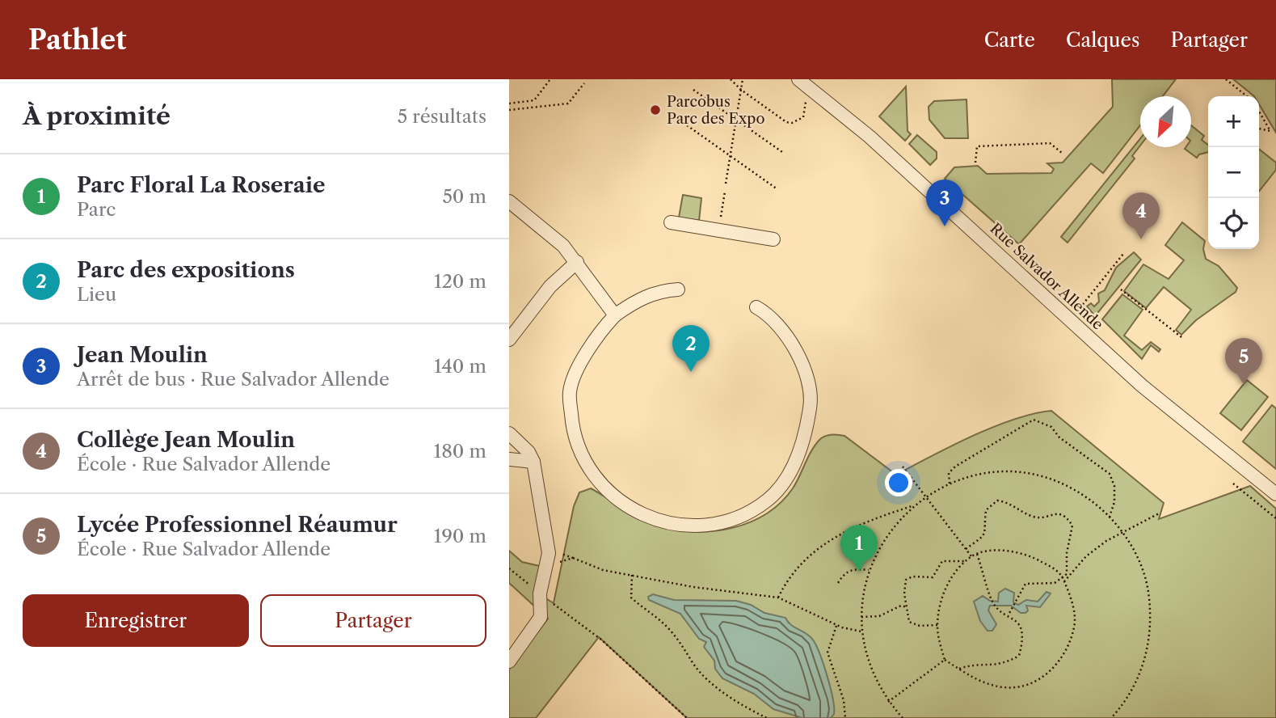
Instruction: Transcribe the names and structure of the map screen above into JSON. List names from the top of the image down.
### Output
{
  "streets": {
    "street": ["Rue Salvador Allende"]
  },
  "places": ["Parcobus Parc des Expo"],
  "north": "bottom left",
  "page": {
    "header": "Pathlet",
    "nav": ["Carte", "Calques", "Partager"],
    "heading": ["À proximité", "5 résultats"],
    "map_buttons": ["+", "−"],
    "list": [
      {
        "mark": "1",
        "name": "Parc Floral La Roseraie",
        "note": "Parc",
        "value": "50 m"
      },
      {
        "mark": "2",
        "name": "Parc des expositions",
        "note": "Lieu",
        "value": "120 m"
      },
      {
        "mark": "3",
        "name": "Jean Moulin",
        "note": "Arrêt de bus · Rue Salvador Allende",
        "value": "140 m"
      },
      {
        "mark": "4",
        "name": "Collège Jean Moulin",
        "note": "École · Rue Salvador Allende",
        "value": "180 m"
      },
      {
        "mark": "5",
        "name": "Lycée Professionnel Réaumur",
        "note": "École · Rue Salvador Allende",
        "value": "190 m"
      }
    ],
    "pins": [
      "3",
      "4",
      "2",
      "5",
      "1"
    ],
    "buttons": ["Enregistrer", "Partager"]
  }
}
